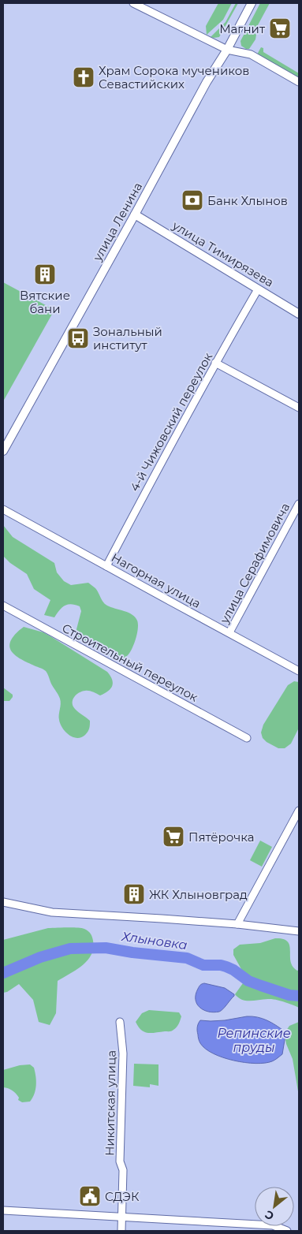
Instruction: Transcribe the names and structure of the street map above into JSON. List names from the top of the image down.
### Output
{
  "streets": {
    "main road": ["улица Ленина", "улица Тимирязева"],
    "street": [
      "4-й Чижовский переулок",
      "улица Серафимовича",
      "Нагорная улица",
      "Строительный переулок",
      "Никитская улица"
    ]
  },
  "crossings": [
    ["улица Ленина", "улица Тимирязева"],
    ["улица Тимирязева", "4-й Чижовский переулок"],
    ["4-й Чижовский переулок", "Нагорная улица"],
    ["улица Серафимовича", "Нагорная улица"]
  ],
  "water": ["Хлыновка", "Репинские пруды"],
  "places": {
    "supermarket": ["Магнит", "Пятёрочка"],
    "church": ["Храм Сорока мучеников Севастийских"],
    "bank": ["Банк Хлынов"],
    "building": ["Вятские бани", "ЖК Хлыновград"],
    "bus stop": ["Зональный институт"],
    "public building": ["СДЭК"]
  },
  "north": "bottom left"
}
